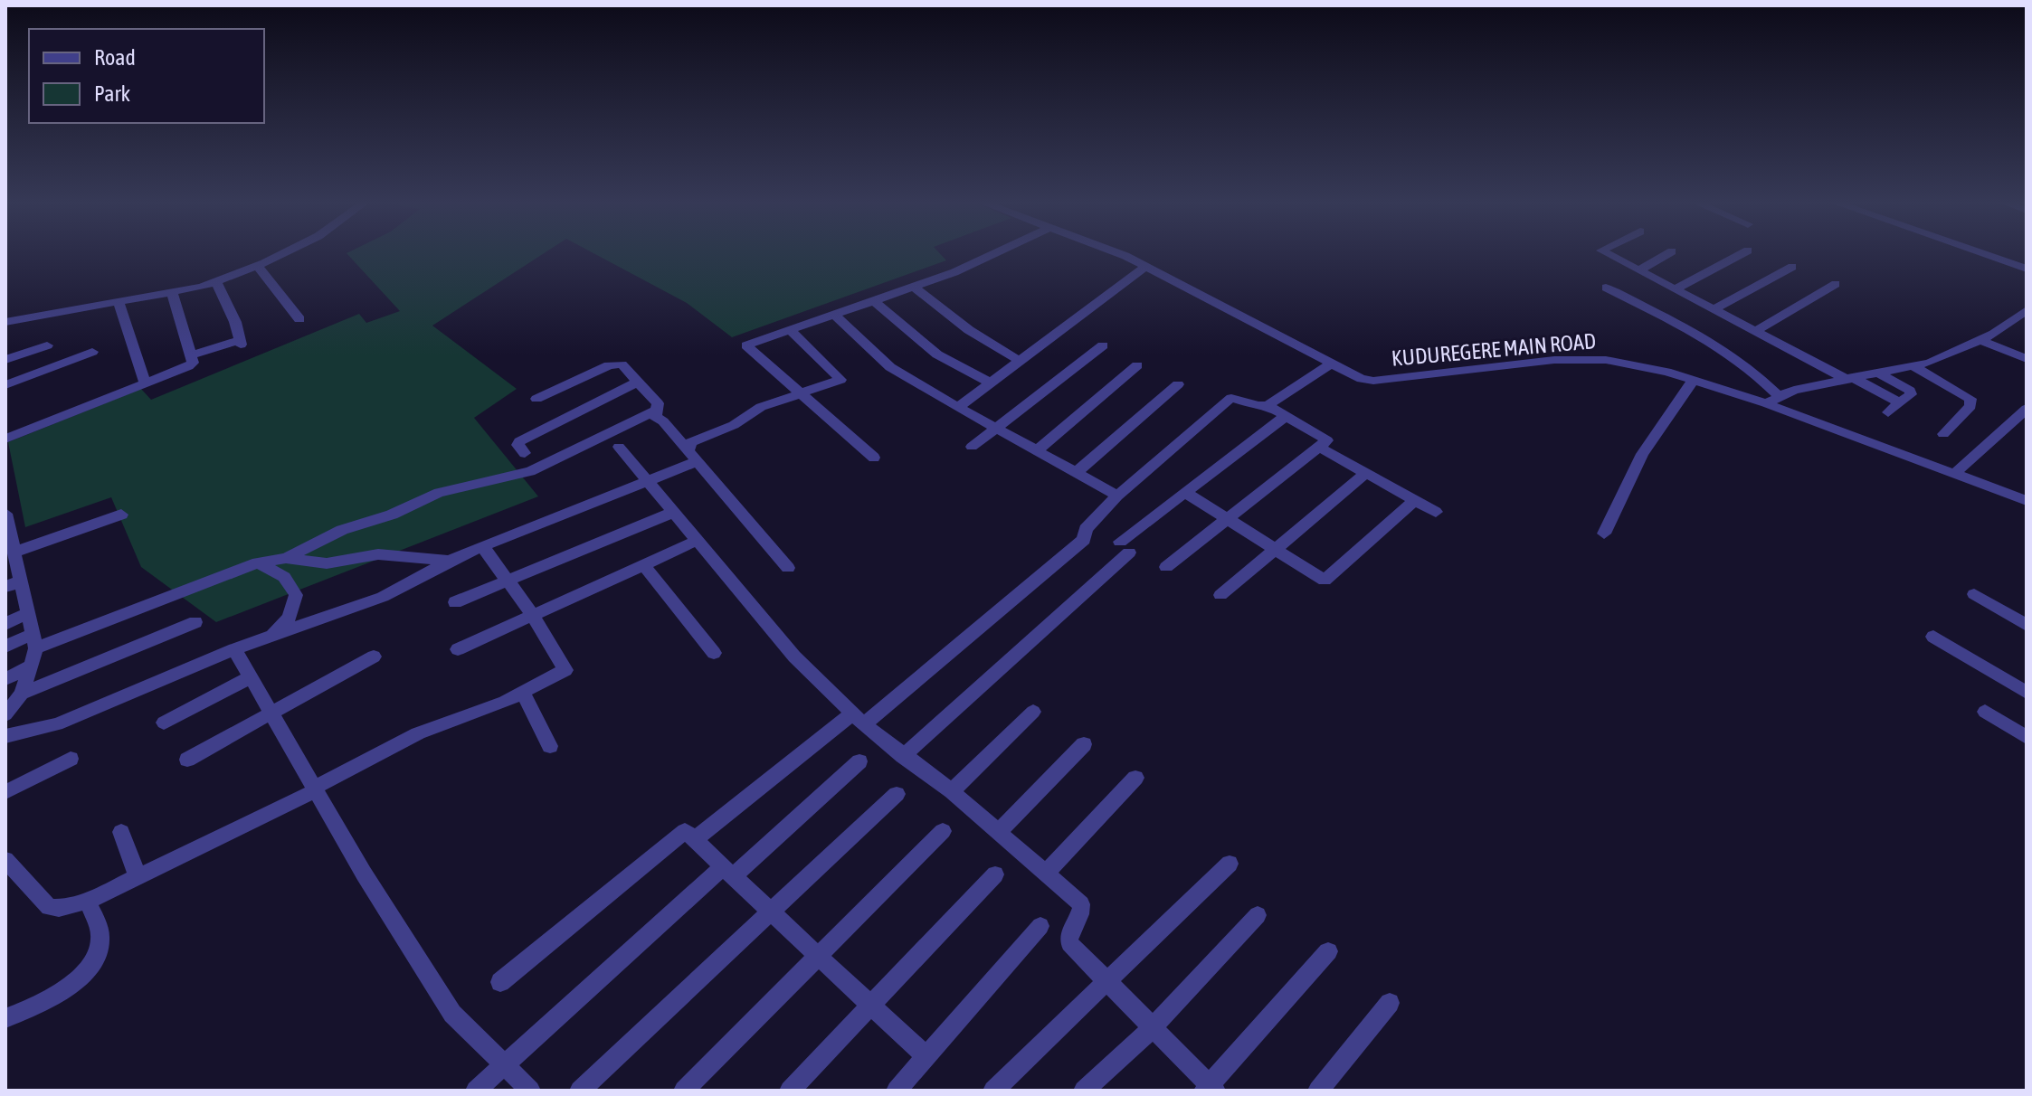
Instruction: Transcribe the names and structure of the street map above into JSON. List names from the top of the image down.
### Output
{
  "streets": {
    "street": ["KUDUREGERE MAIN ROAD"]
  },
  "legend": ["Road", "Park"]
}
